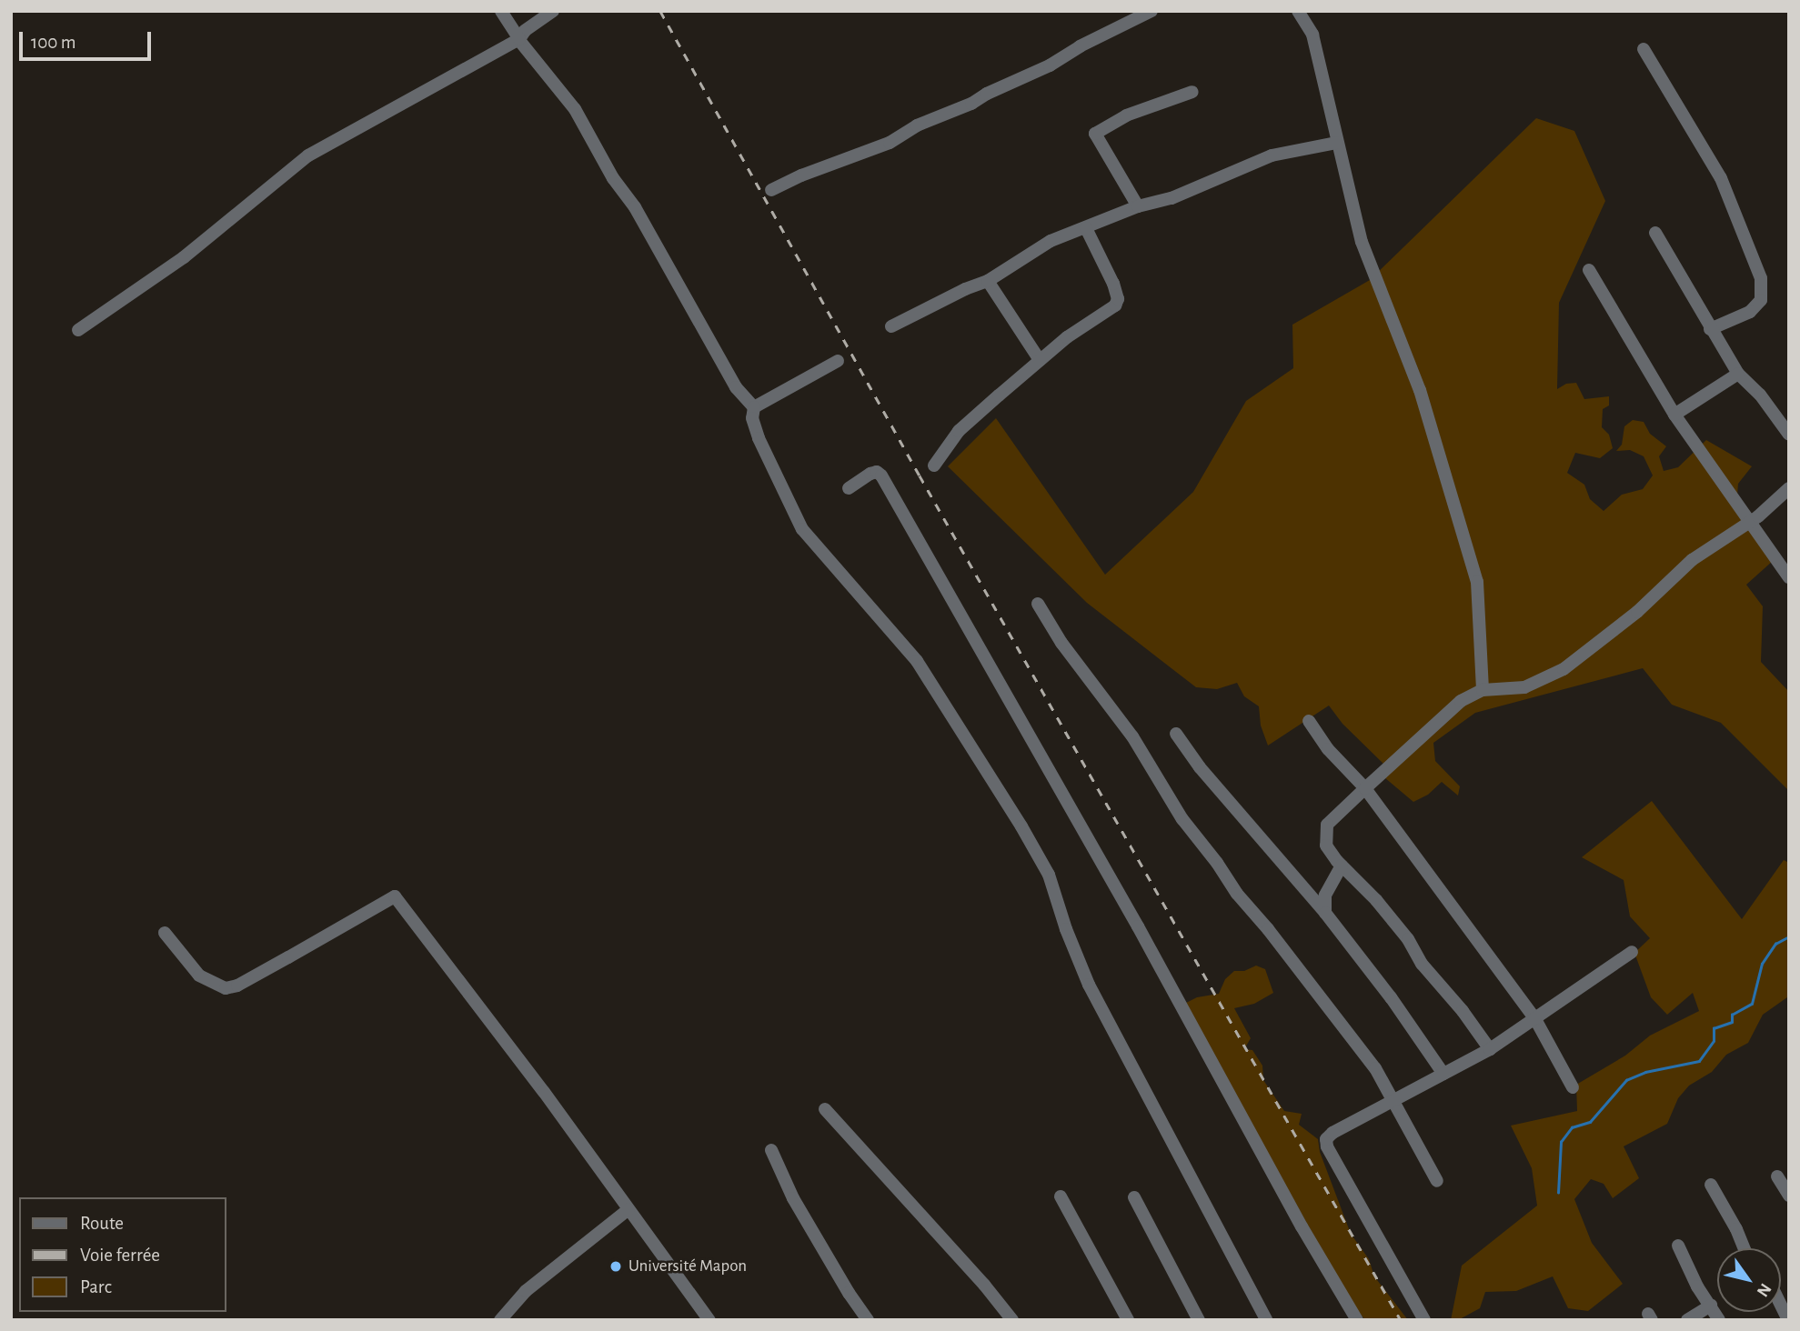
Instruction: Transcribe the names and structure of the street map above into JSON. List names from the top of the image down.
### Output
{
  "places": ["Université Mapon"],
  "legend": ["Route", "Voie ferrée", "Parc"],
  "scale_bar": "100 m",
  "north": "bottom right"
}
